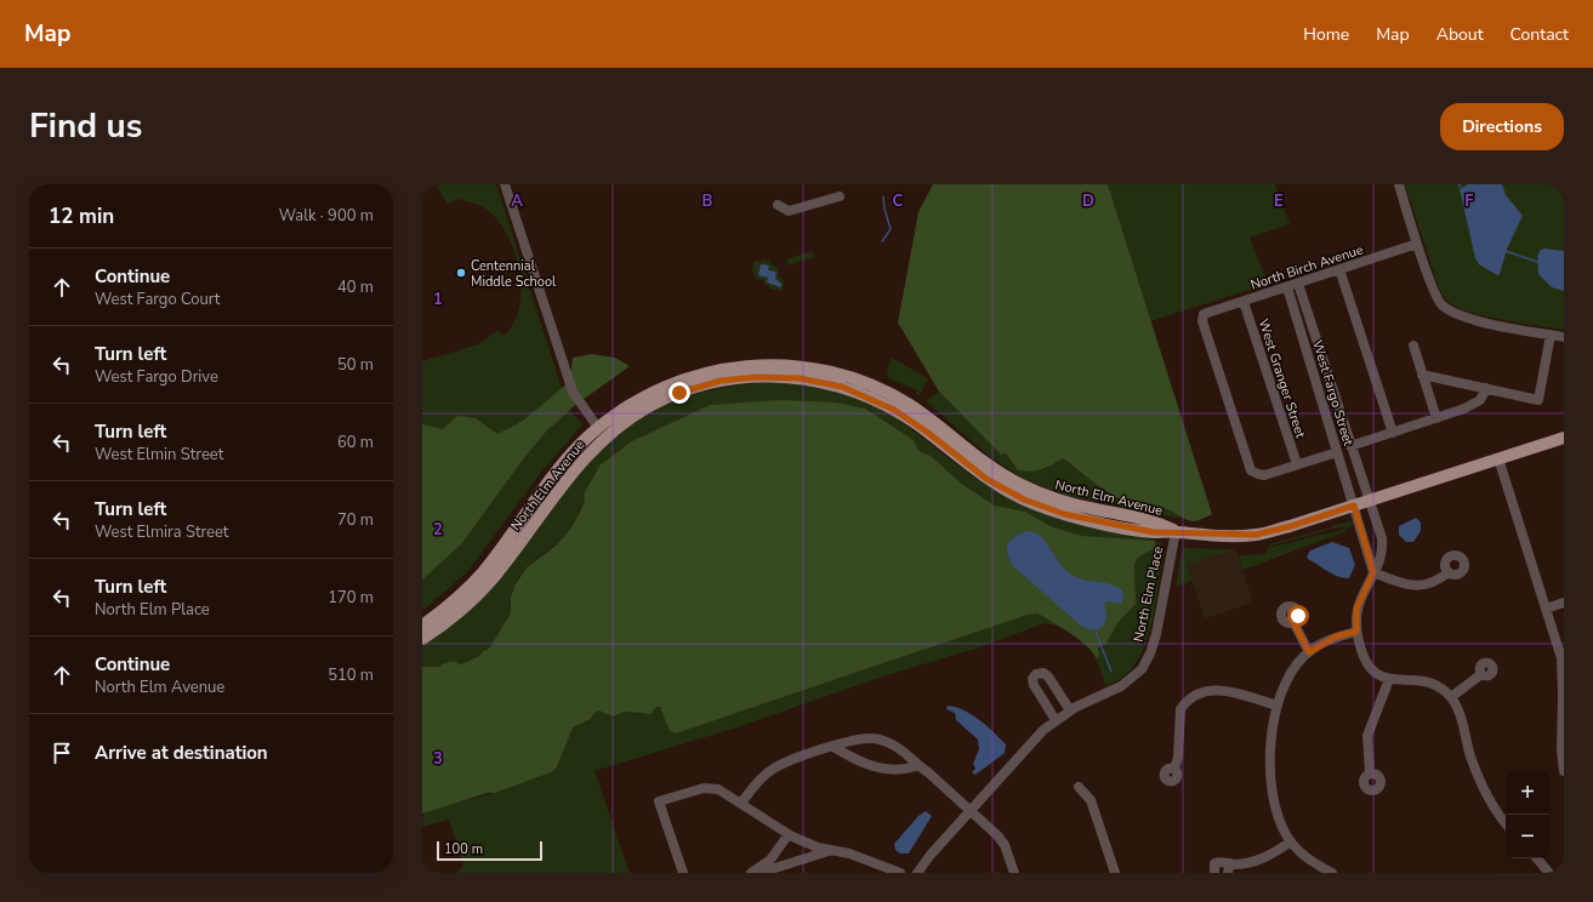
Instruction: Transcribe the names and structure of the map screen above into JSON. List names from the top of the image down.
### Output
{
  "streets": {
    "main road": ["North Elm Avenue", "North Elm Place"],
    "street": ["North Birch Avenue", "West Granger Street", "West Fargo Street"]
  },
  "crossings": [
    ["North Birch Avenue", "West Granger Street"],
    ["North Birch Avenue", "West Fargo Street"],
    ["West Fargo Street", "North Elm Place"],
    ["North Elm Avenue", "North Elm Place"]
  ],
  "places": ["Centennial Middle School"],
  "scale_bar": "100 m",
  "page": {
    "header": "Map",
    "nav": [
      "Home",
      "Map",
      "About",
      "Contact"
    ],
    "title": "Find us",
    "buttons": "Directions",
    "heading": ["12 min", "Walk · 900 m"],
    "list": [
      ["Continue", "West Fargo Court", "40 m"],
      ["Turn left", "West Fargo Drive", "50 m"],
      ["Turn left", "West Elmin Street", "60 m"],
      ["Turn left", "West Elmira Street", "70 m"],
      ["Turn left", "North Elm Place", "170 m"],
      ["Continue", "North Elm Avenue", "510 m"],
      "Arrive at destination"
    ],
    "map_buttons": ["+", "−"],
    "scale": "100 m"
  },
  "grid": {
    "columns": [
      "A",
      "B",
      "C",
      "D",
      "E",
      "F"
    ],
    "rows": ["1", "2", "3"]
  }
}
